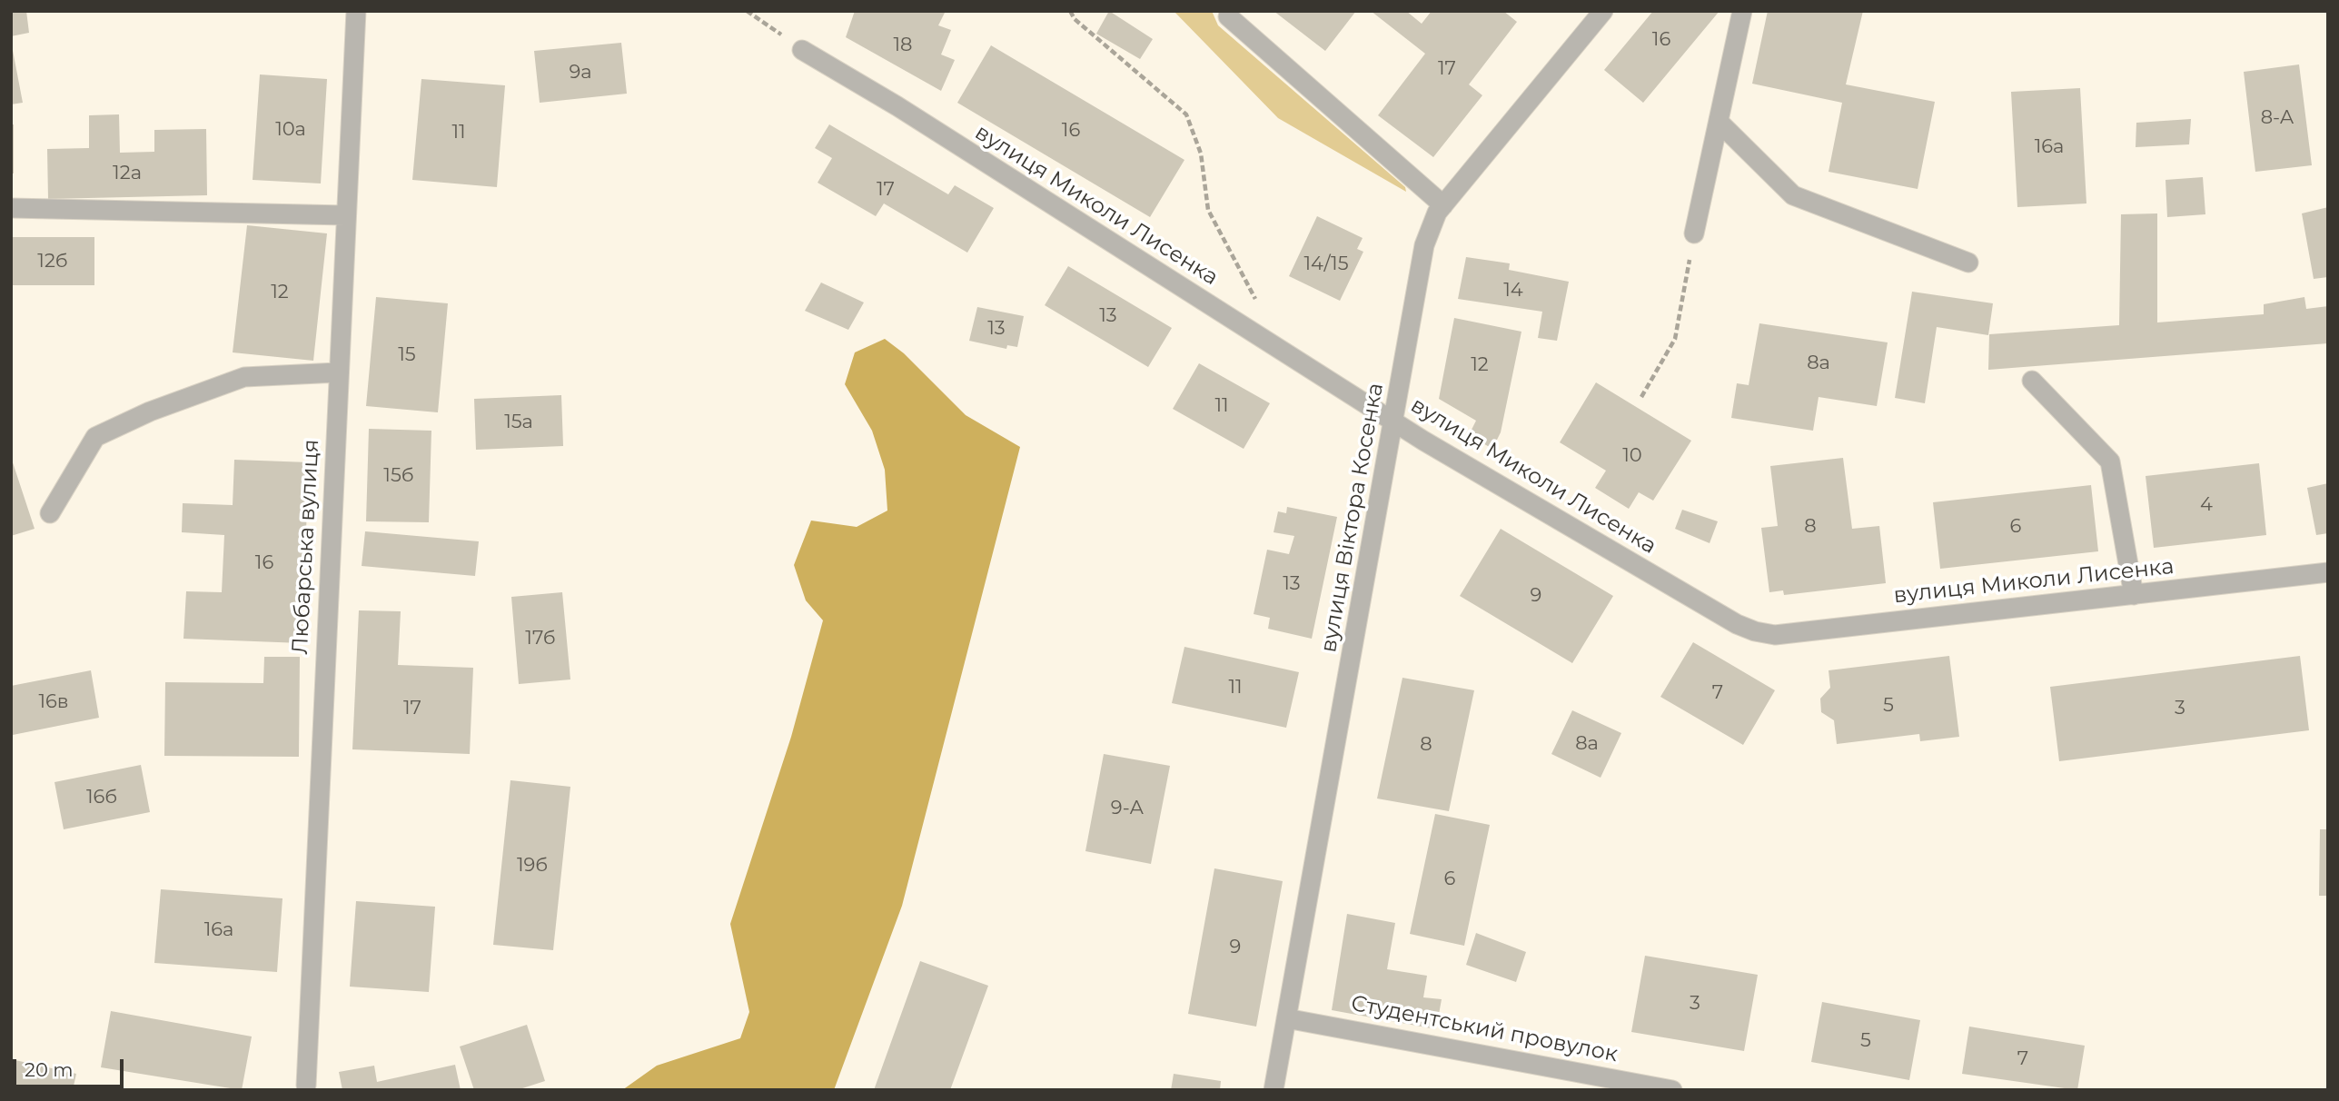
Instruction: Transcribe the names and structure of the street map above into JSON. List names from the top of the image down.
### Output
{
  "streets": {
    "street": [
      "вулиця Миколи Лисенка",
      "вулиця Віктора Косенка",
      "Любарська вулиця",
      "Студентський провулок"
    ]
  },
  "crossings": [
    ["вулиця Миколи Лисенка", "вулиця Віктора Косенка"],
    ["вулиця Віктора Косенка", "Студентський провулок"]
  ],
  "house_numbers": [
    "16",
    "18",
    "17",
    "9а",
    "8-А",
    "10а",
    "16",
    "11",
    "16а",
    "12а",
    "17",
    "12б",
    "14/15",
    "14",
    "12",
    "13",
    "13",
    "15",
    "8а",
    "12",
    "11",
    "15а",
    "10",
    "15б",
    "4",
    "8",
    "6",
    "16",
    "13",
    "9",
    "17б",
    "11",
    "7",
    "16в",
    "5",
    "17",
    "3",
    "8а",
    "8",
    "16б",
    "9-А",
    "19б",
    "6",
    "16а",
    "9",
    "3",
    "5",
    "7"
  ],
  "scale_bar": "20 m"
}
